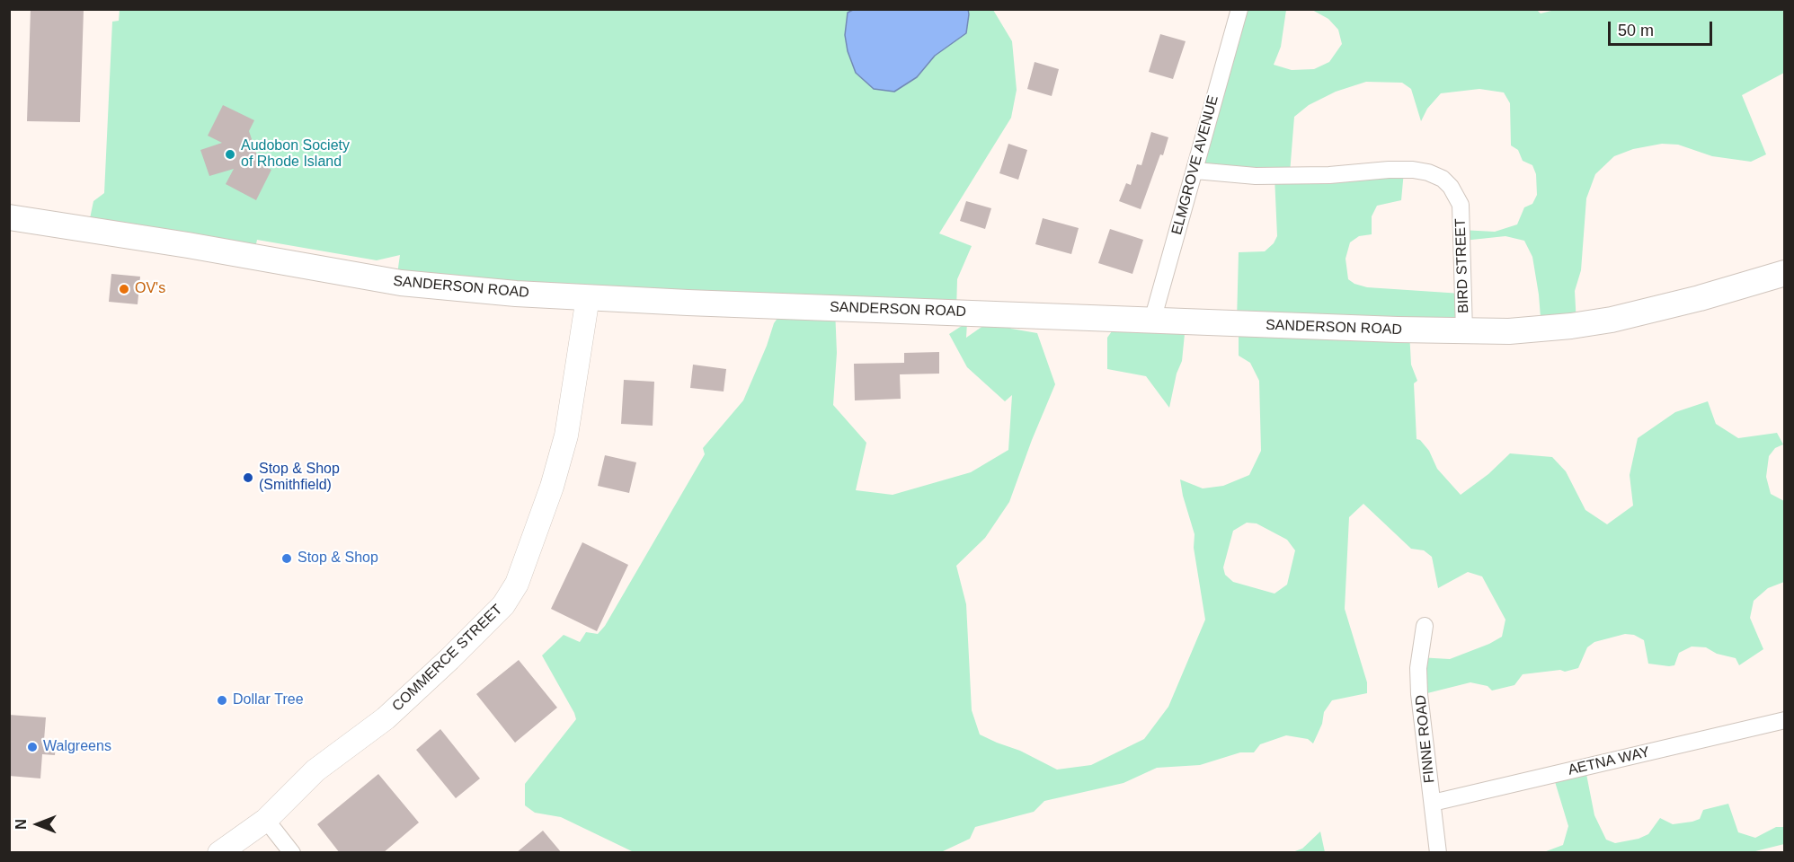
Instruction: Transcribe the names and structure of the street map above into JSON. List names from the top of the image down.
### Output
{
  "streets": {
    "main road": ["SANDERSON ROAD"],
    "street": [
      "ELMGROVE AVENUE",
      "BIRD STREET",
      "COMMERCE STREET",
      "FINNE ROAD",
      "AETNA WAY"
    ]
  },
  "crossings": [
    ["ELMGROVE AVENUE", "BIRD STREET"],
    ["ELMGROVE AVENUE", "SANDERSON ROAD"],
    ["BIRD STREET", "SANDERSON ROAD"],
    ["SANDERSON ROAD", "COMMERCE STREET"],
    ["FINNE ROAD", "AETNA WAY"]
  ],
  "places": [
    "Audobon Society of Rhode Island",
    "OV's",
    "Stop & Shop (Smithfield)",
    "Stop & Shop",
    "Dollar Tree",
    "Walgreens"
  ],
  "scale_bar": "50 m",
  "north": "left"
}
